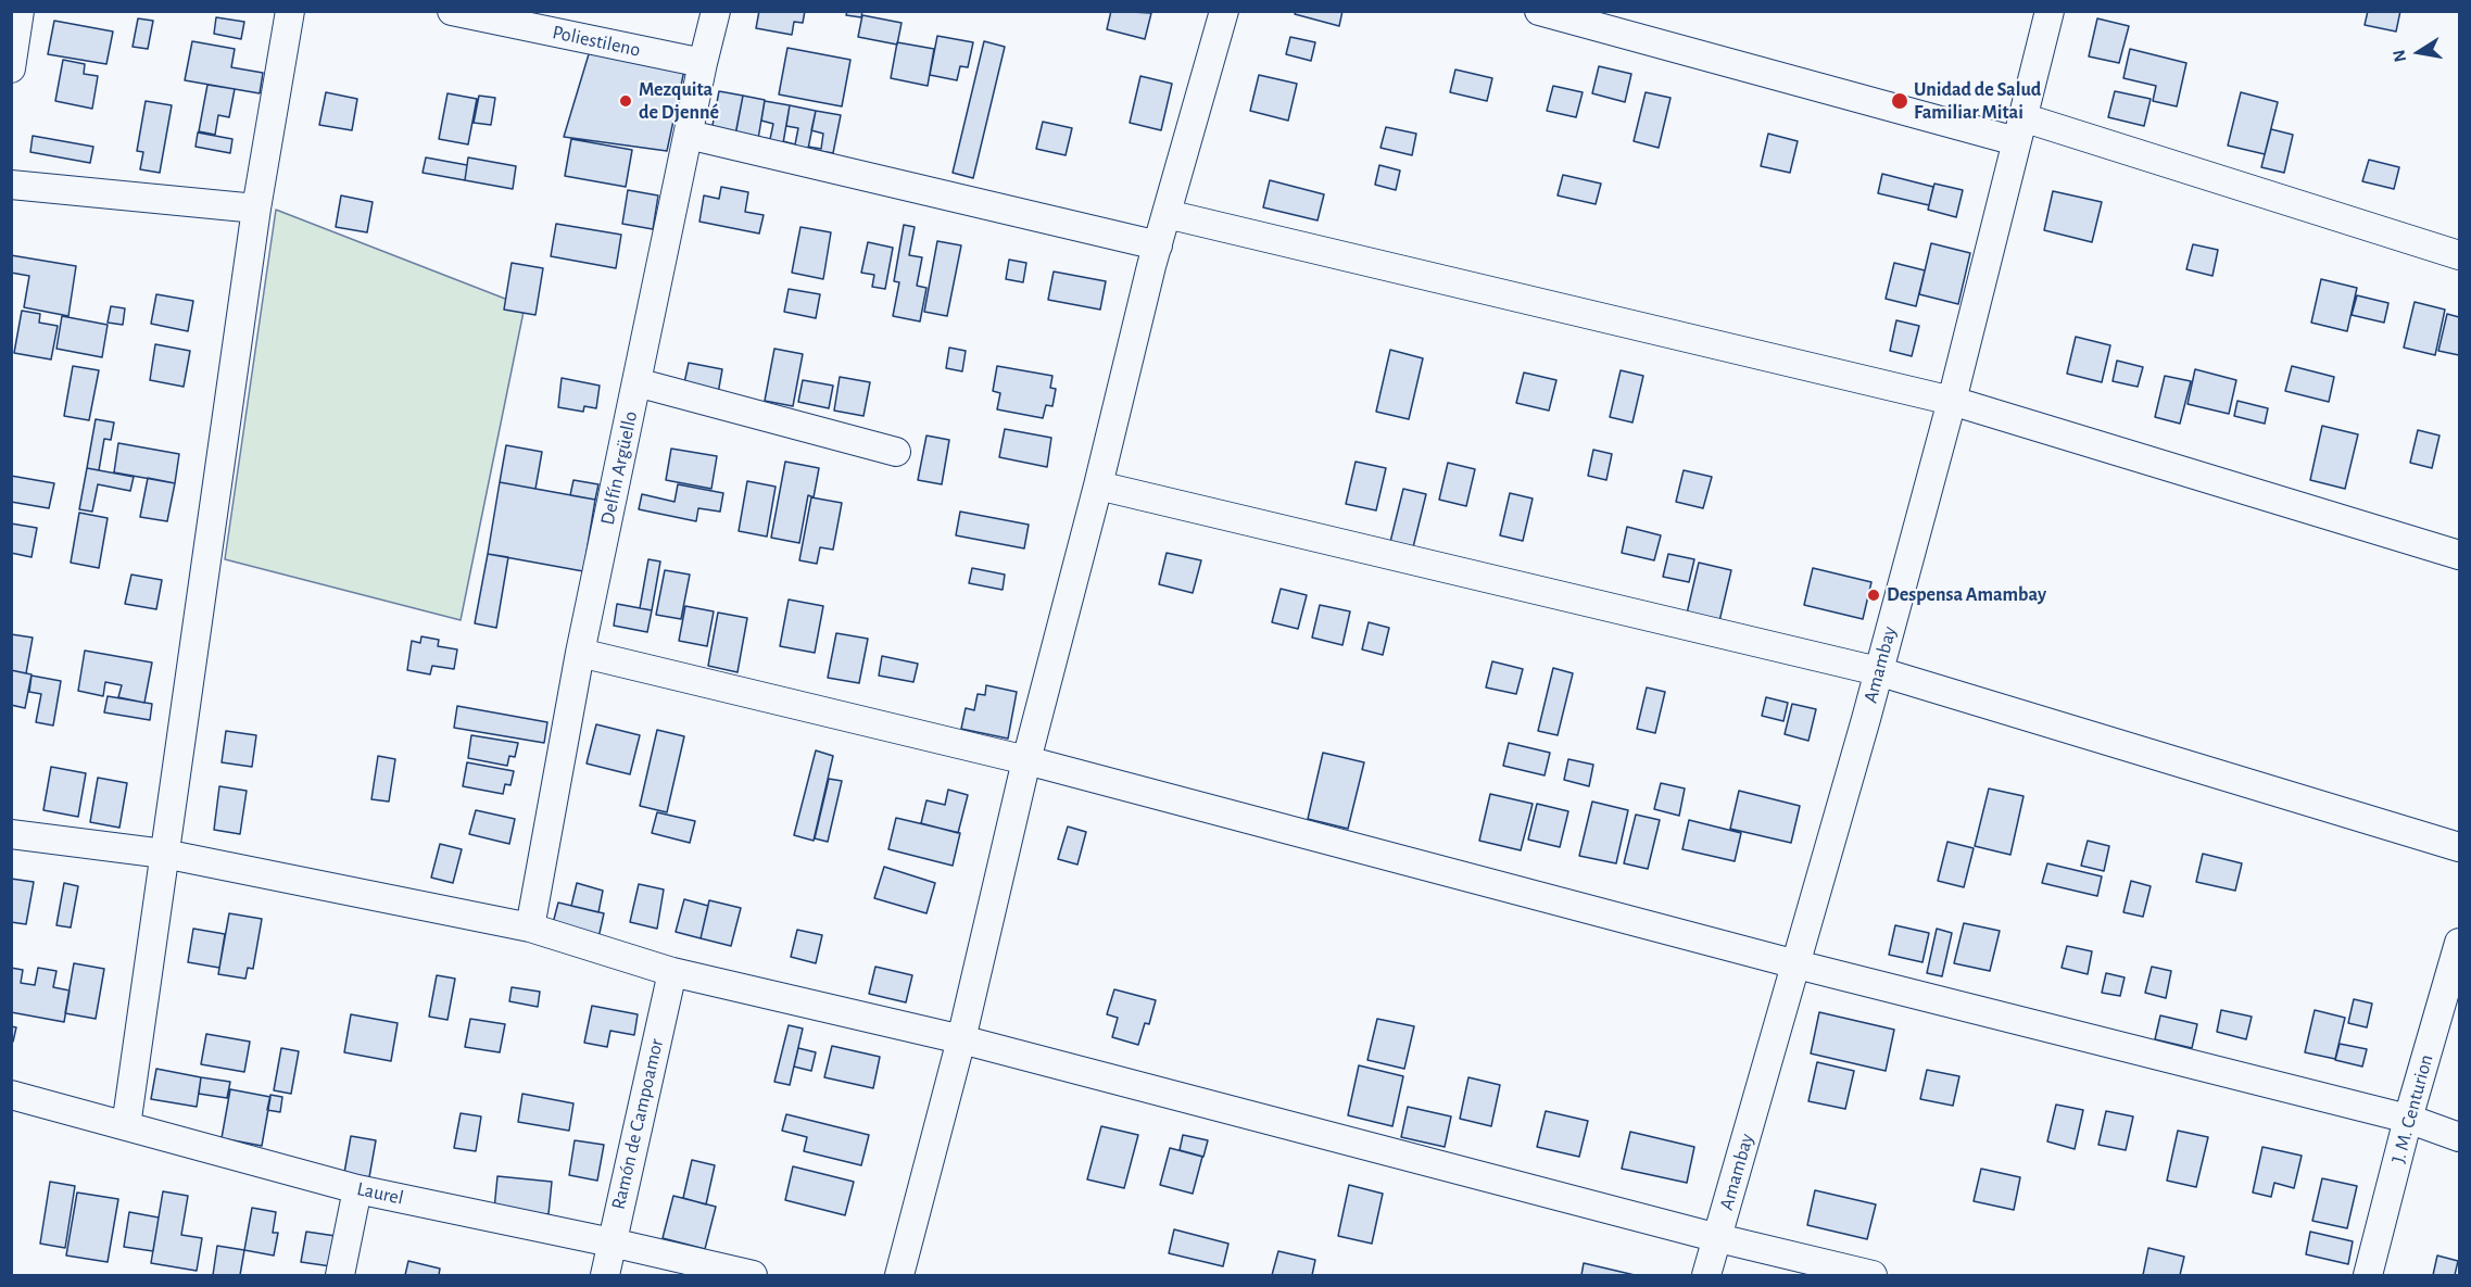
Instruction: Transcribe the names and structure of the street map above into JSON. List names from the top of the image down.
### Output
{
  "streets": {
    "street": [
      "Poliestileno",
      "Delfín Argüello",
      "Amambay",
      "J. M. Centurion",
      "Ramón de Campoamor",
      "Laurel"
    ]
  },
  "crossings": [
    ["Poliestileno", "Delfín Argüello"],
    ["Ramón de Campoamor", "Laurel"]
  ],
  "places": ["Mezquita de Djenné", "Unidad de Salud Familiar Mitai", "Despensa Amambay"],
  "north": "left"
}
